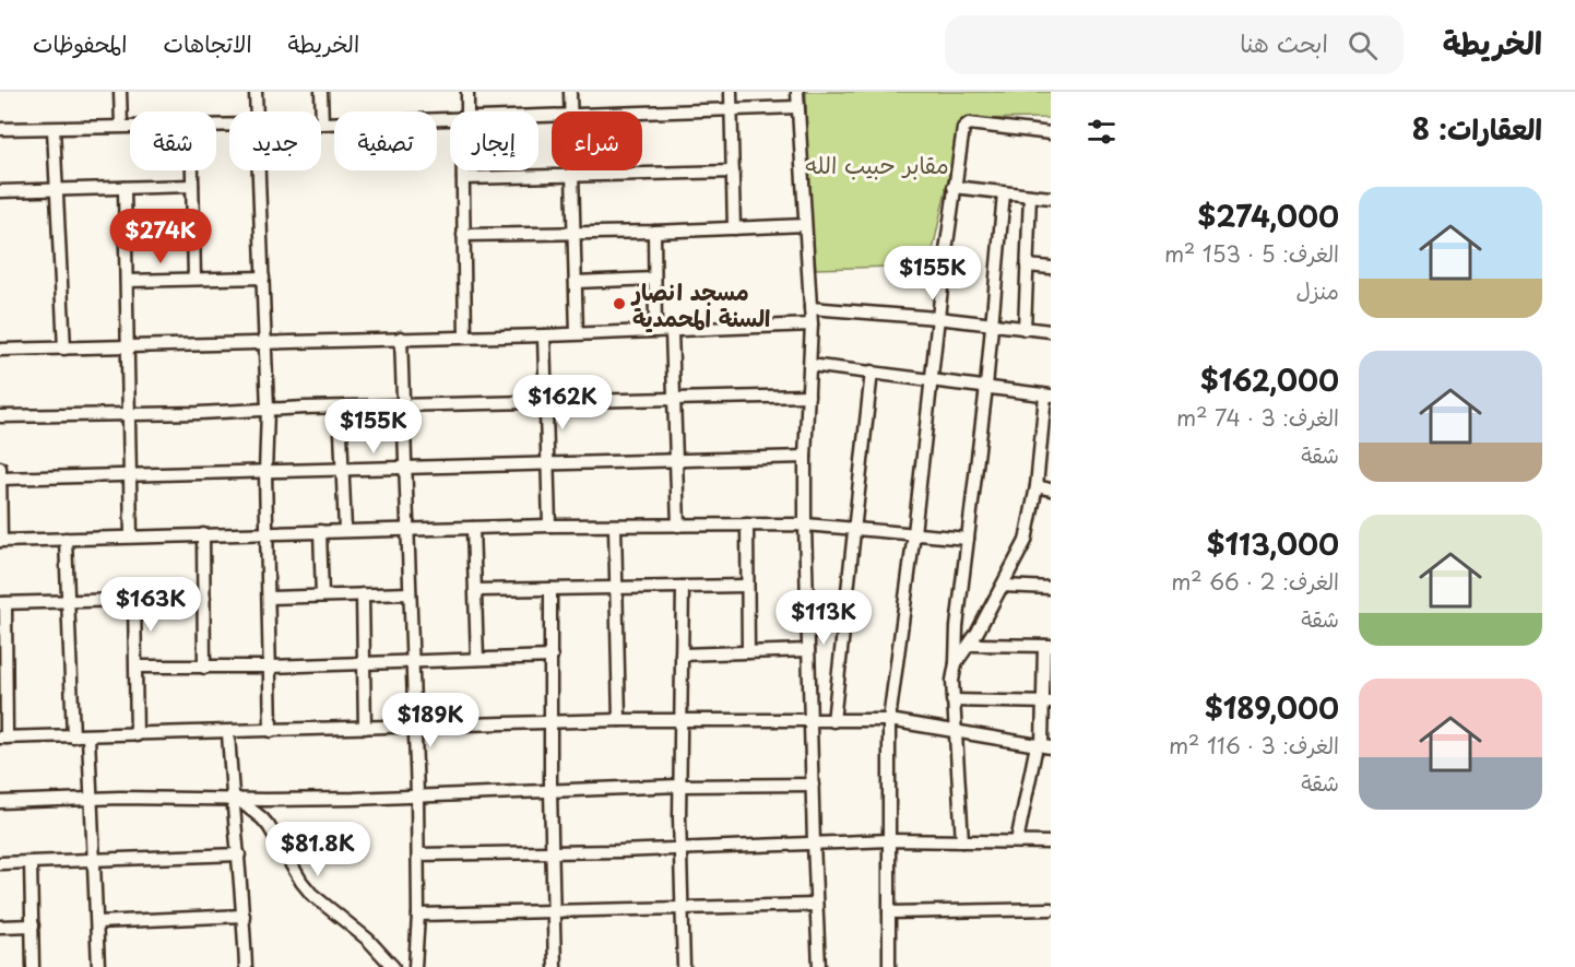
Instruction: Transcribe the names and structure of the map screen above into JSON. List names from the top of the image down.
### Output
{
  "parks": ["مقابر حبيب الله"],
  "places": ["مسجد انصار السنة المحمدية"],
  "page": {
    "header": "الخريطة",
    "search": "ابحث هنا",
    "nav": ["الخريطة", "الاتجاهات", "المحفوظات"],
    "heading": "العقارات: 8",
    "chip": [
      "شراء",
      "إيجار",
      "تصفية",
      "جديد",
      "شقة"
    ],
    "list": [
      {
        "name": "$274,000",
        "note": "الغرف: 5 · 153 m² · منزل"
      },
      {
        "name": "$162,000",
        "note": "الغرف: 3 · 74 m² · شقة"
      },
      {
        "name": "$113,000",
        "note": "الغرف: 2 · 66 m² · شقة"
      },
      {
        "name": "$189,000",
        "note": "الغرف: 3 · 116 m² · شقة"
      }
    ],
    "price": [
      "$274K",
      "$155K",
      "$162K",
      "$155K",
      "$163K",
      "$113K",
      "$189K",
      "$81.8K"
    ]
  }
}
